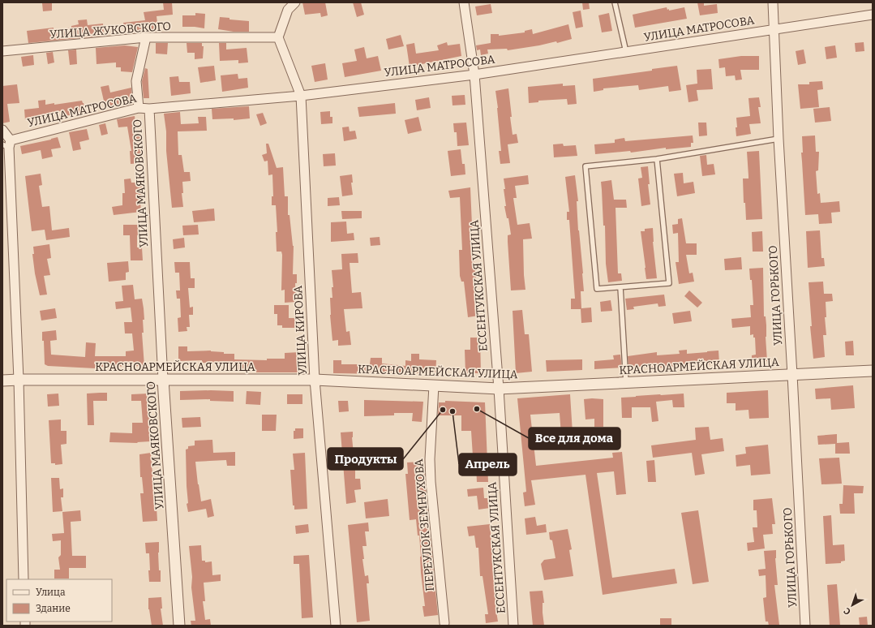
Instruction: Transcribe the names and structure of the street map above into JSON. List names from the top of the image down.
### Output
{
  "streets": {
    "street": [
      "УЛИЦА МАТРОСОВА",
      "УЛИЦА ЖУКОВСКОГО",
      "УЛИЦА МАЯКОВСКОГО",
      "ЕССЕНТУКСКАЯ УЛИЦА",
      "УЛИЦА ГОРЬКОГО",
      "УЛИЦА КИРОВА",
      "КРАСНОАРМЕЙСКАЯ УЛИЦА",
      "ПЕРЕУЛОК ЗЕМНУХОВА"
    ]
  },
  "crossings": [
    ["УЛИЦА МАТРОСОВА", "УЛИЦА МАЯКОВСКОГО"],
    ["УЛИЦА МАТРОСОВА", "ЕССЕНТУКСКАЯ УЛИЦА"],
    ["УЛИЦА МАТРОСОВА", "УЛИЦА ГОРЬКОГО"],
    ["УЛИЦА МАТРОСОВА", "УЛИЦА КИРОВА"],
    ["УЛИЦА ЖУКОВСКОГО", "УЛИЦА МАЯКОВСКОГО"],
    ["УЛИЦА ЖУКОВСКОГО", "УЛИЦА КИРОВА"],
    ["УЛИЦА МАЯКОВСКОГО", "КРАСНОАРМЕЙСКАЯ УЛИЦА"],
    ["ЕССЕНТУКСКАЯ УЛИЦА", "КРАСНОАРМЕЙСКАЯ УЛИЦА"],
    ["УЛИЦА ГОРЬКОГО", "КРАСНОАРМЕЙСКАЯ УЛИЦА"],
    ["УЛИЦА КИРОВА", "КРАСНОАРМЕЙСКАЯ УЛИЦА"],
    ["КРАСНОАРМЕЙСКАЯ УЛИЦА", "ПЕРЕУЛОК ЗЕМНУХОВА"]
  ],
  "places": ["Все для дома", "Продукты", "Апрель"],
  "legend": ["Улица", "Здание"],
  "north": "bottom left"
}
